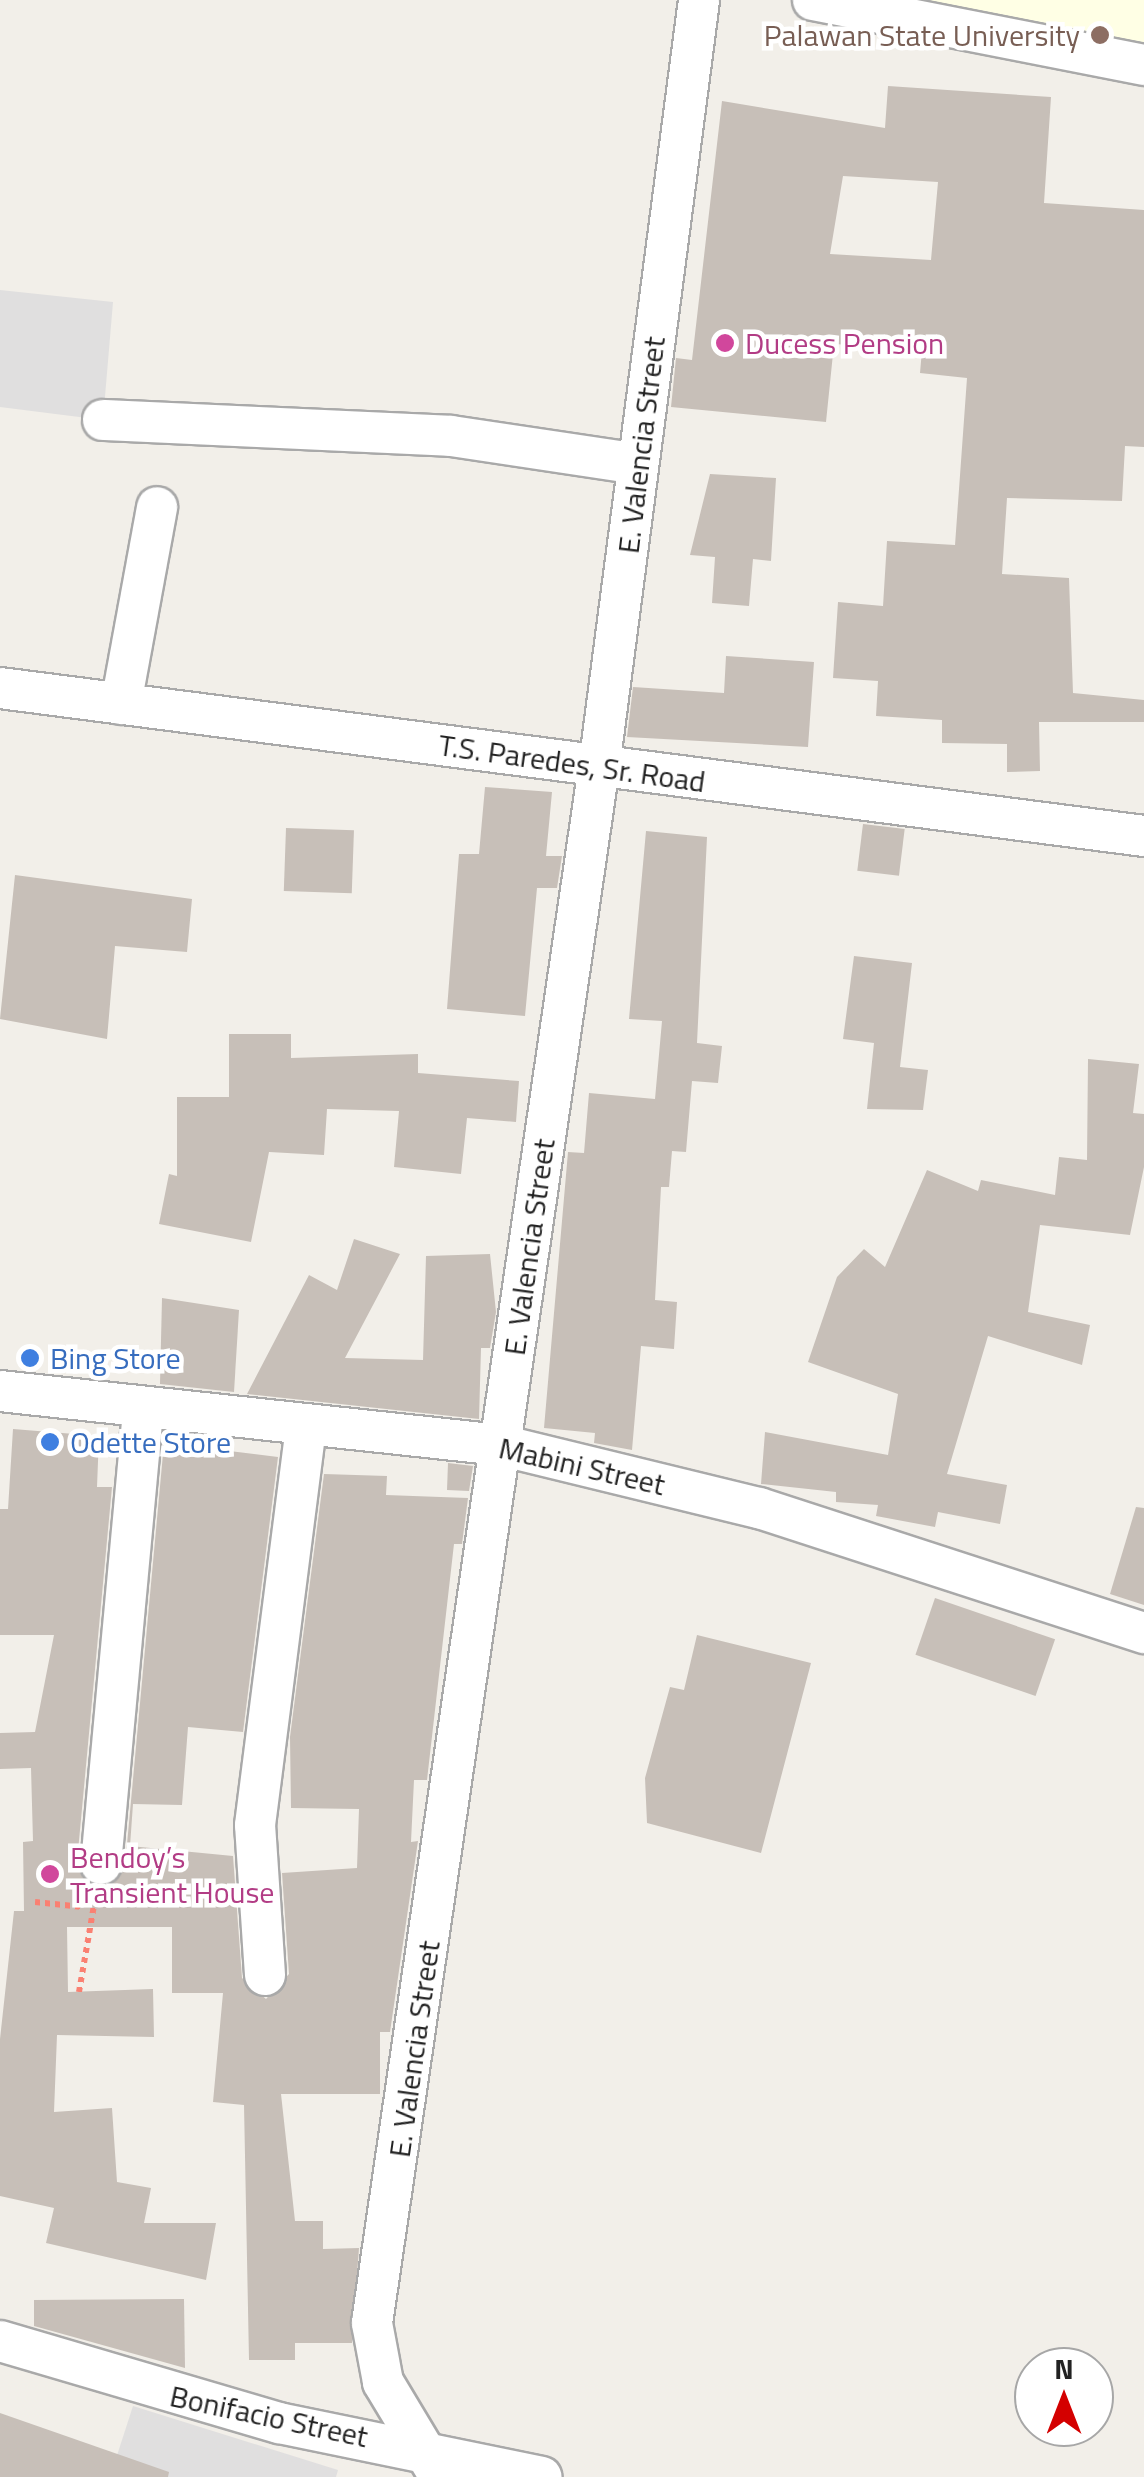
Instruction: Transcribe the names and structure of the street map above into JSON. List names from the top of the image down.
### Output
{
  "streets": {
    "street": [
      "E. Valencia Street",
      "T.S. Paredes, Sr. Road",
      "Mabini Street",
      "Bonifacio Street"
    ]
  },
  "crossings": [
    ["E. Valencia Street", "T.S. Paredes, Sr. Road"],
    ["E. Valencia Street", "Mabini Street"],
    ["E. Valencia Street", "Bonifacio Street"]
  ],
  "places": [
    "Palawan State University",
    "Ducess Pension",
    "Bing Store",
    "Odette Store",
    "Bendoy’s Transient House"
  ],
  "north": "top"
}
